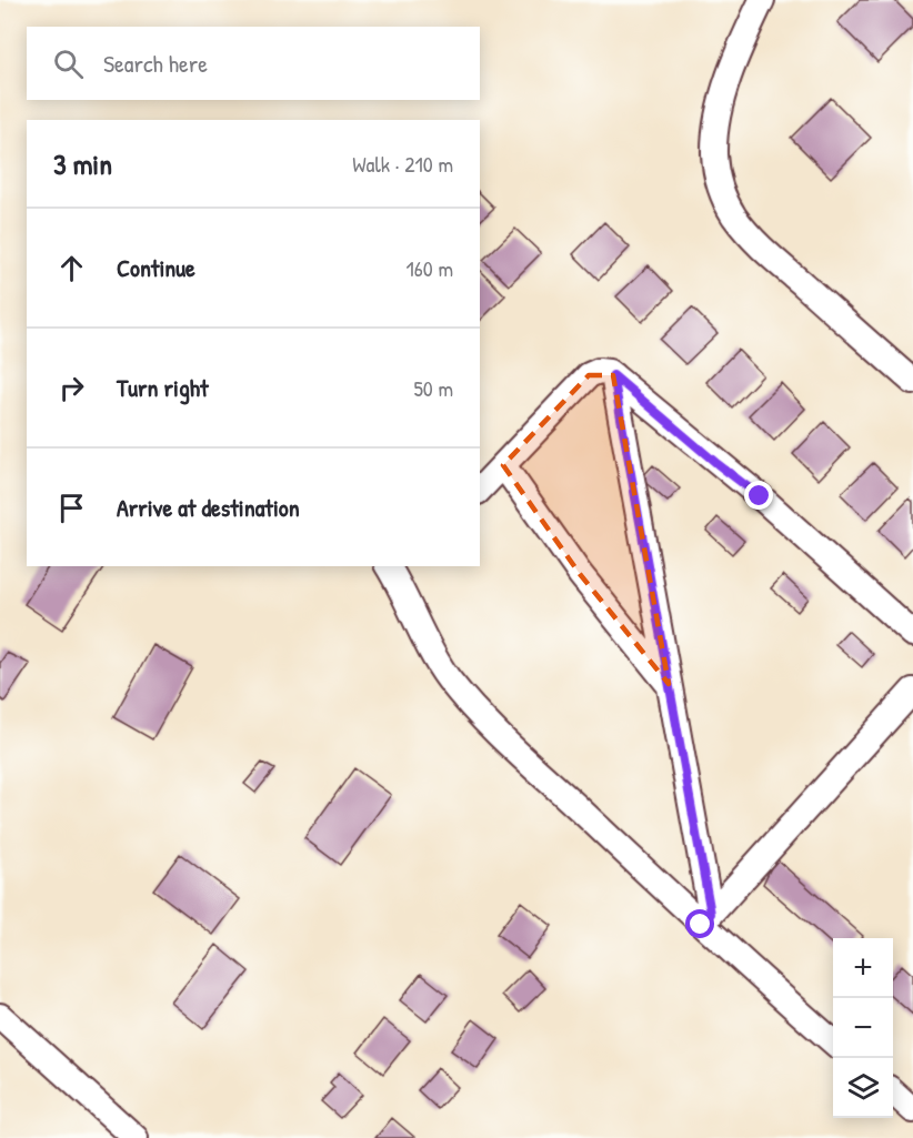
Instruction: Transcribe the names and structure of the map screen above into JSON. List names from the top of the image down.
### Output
{
  "page": {
    "search": "Search here",
    "heading": ["3 min", "Walk · 210 m"],
    "list": [
      ["Continue", "160 m"],
      ["Turn right", "50 m"],
      "Arrive at destination"
    ],
    "map_buttons": ["+", "−"]
  }
}
